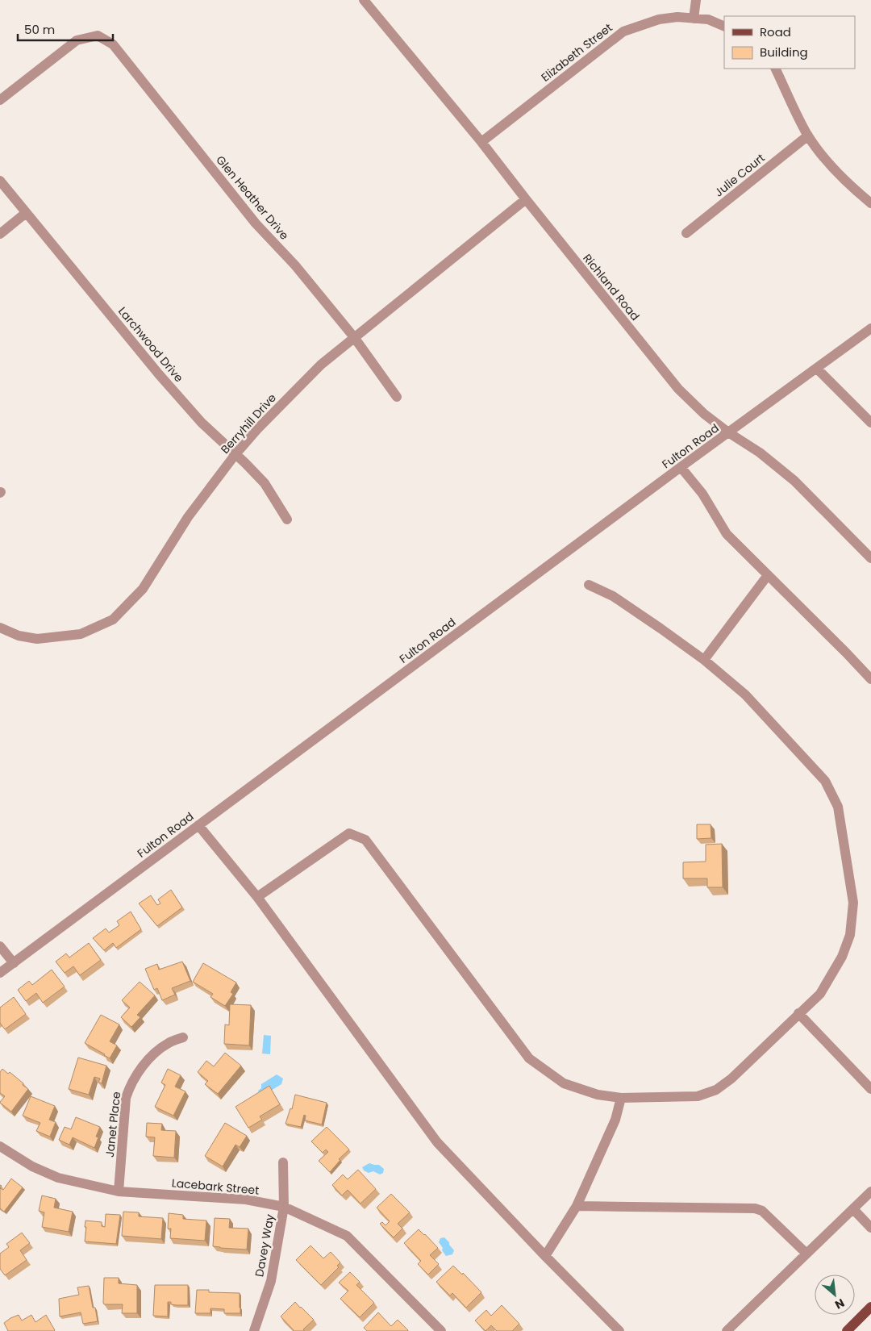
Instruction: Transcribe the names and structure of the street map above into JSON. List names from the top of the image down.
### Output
{
  "streets": {
    "street": [
      "Elizabeth Street",
      "Julie Court",
      "Glen Heather Drive",
      "Richland Road",
      "Larchwood Drive",
      "Berryhill Drive",
      "Fulton Road",
      "Janet Place",
      "Lacebark Street",
      "Davey Way"
    ]
  },
  "crossings": [
    ["Elizabeth Street", "Richland Road"],
    ["Glen Heather Drive", "Berryhill Drive"],
    ["Richland Road", "Berryhill Drive"],
    ["Richland Road", "Fulton Road"],
    ["Larchwood Drive", "Berryhill Drive"],
    ["Janet Place", "Lacebark Street"],
    ["Lacebark Street", "Davey Way"]
  ],
  "legend": ["Road", "Building"],
  "scale_bar": "50 m",
  "north": "bottom right"
}
